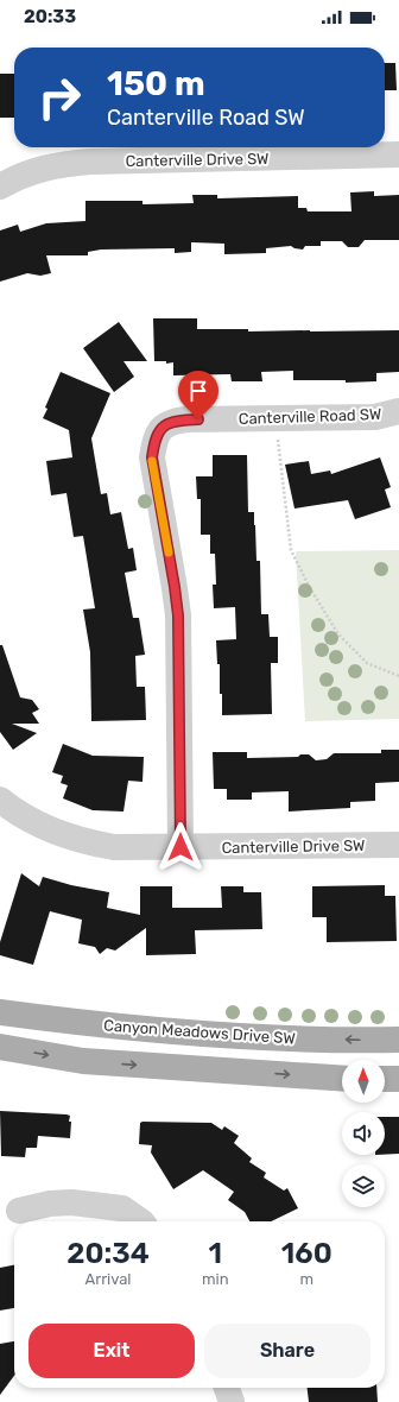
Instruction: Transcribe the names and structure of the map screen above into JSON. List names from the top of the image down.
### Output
{
  "streets": {
    "main road": ["Canyon Meadows Drive SW"],
    "street": ["Canterville Drive SW", "Canterville Road SW"]
  },
  "crossings": [
    ["Canterville Drive SW", "Canterville Road SW"]
  ],
  "north": "top",
  "page": {
    "status": "20:33",
    "turn": ["150 m", "Canterville Road SW"],
    "eta": [
      "20:34",
      "Arrival",
      "1",
      "min",
      "160",
      "m"
    ],
    "buttons": ["Exit", "Share"]
  }
}
